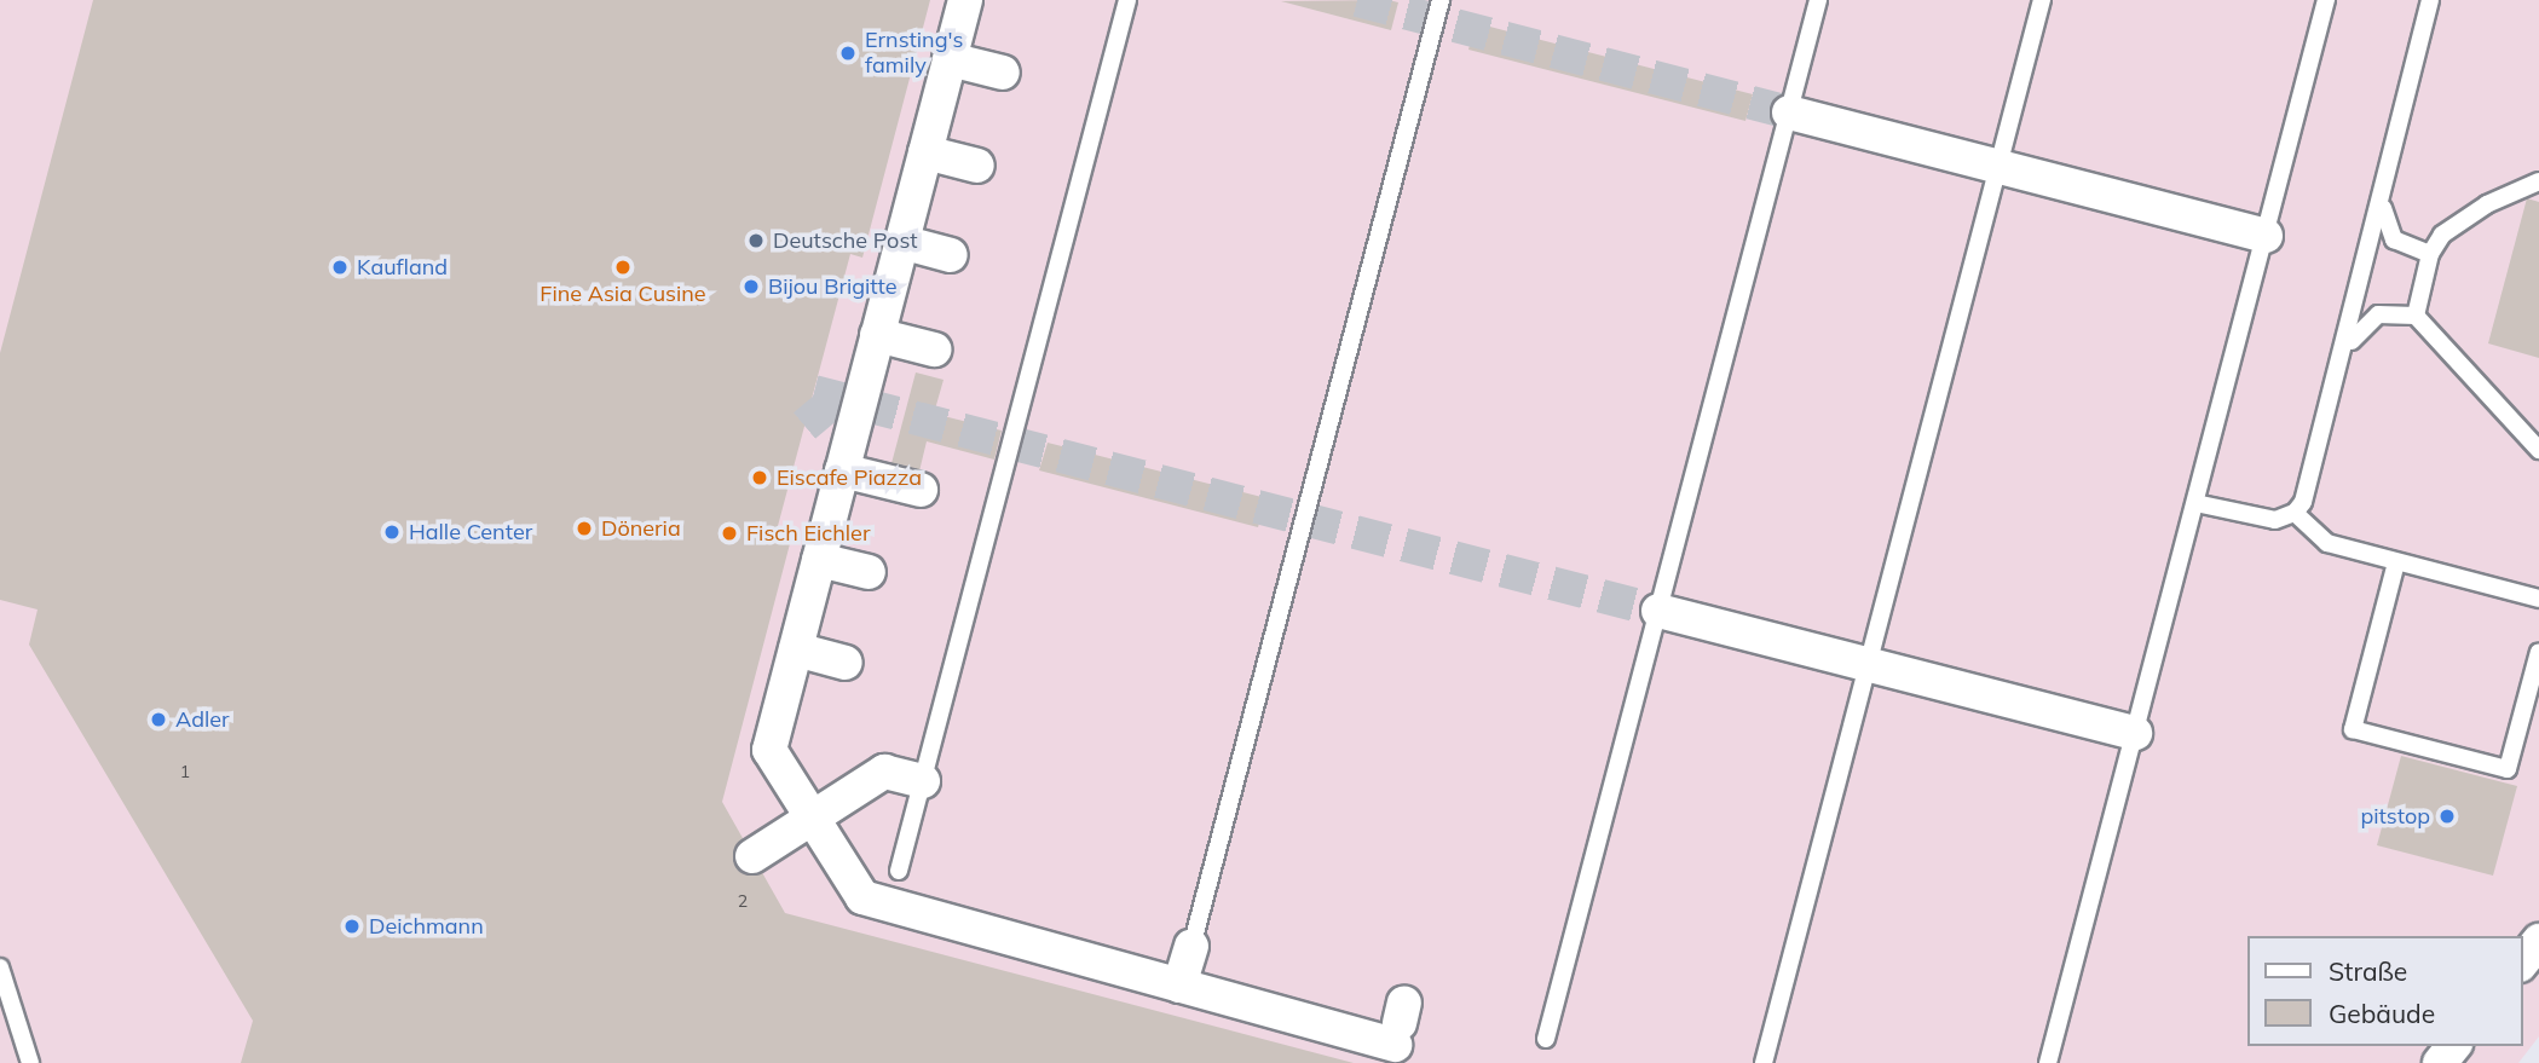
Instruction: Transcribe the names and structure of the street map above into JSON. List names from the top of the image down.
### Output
{
  "places": [
    "Ernsting's family",
    "Deutsche Post",
    "Kaufland",
    "Fine Asia Cusine",
    "Bijou Brigitte",
    "Eiscafe Piazza",
    "Döneria",
    "Halle Center",
    "Fisch Eichler",
    "Adler",
    "pitstop",
    "Deichmann"
  ],
  "house_numbers": ["1", "2"],
  "legend": ["Straße", "Gebäude"]
}
